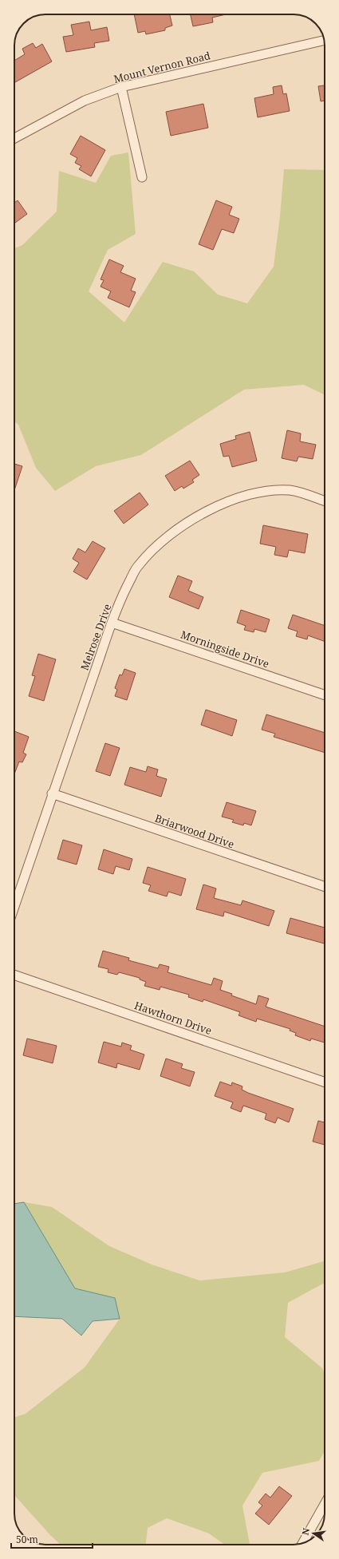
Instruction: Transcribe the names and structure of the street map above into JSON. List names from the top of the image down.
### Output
{
  "streets": {
    "street": [
      "Mount Vernon Road",
      "Melrose Drive",
      "Morningside Drive",
      "Briarwood Drive",
      "Hawthorn Drive"
    ]
  },
  "crossings": [
    ["Melrose Drive", "Morningside Drive"],
    ["Melrose Drive", "Briarwood Drive"]
  ],
  "scale_bar": "50 m",
  "north": "left"
}
